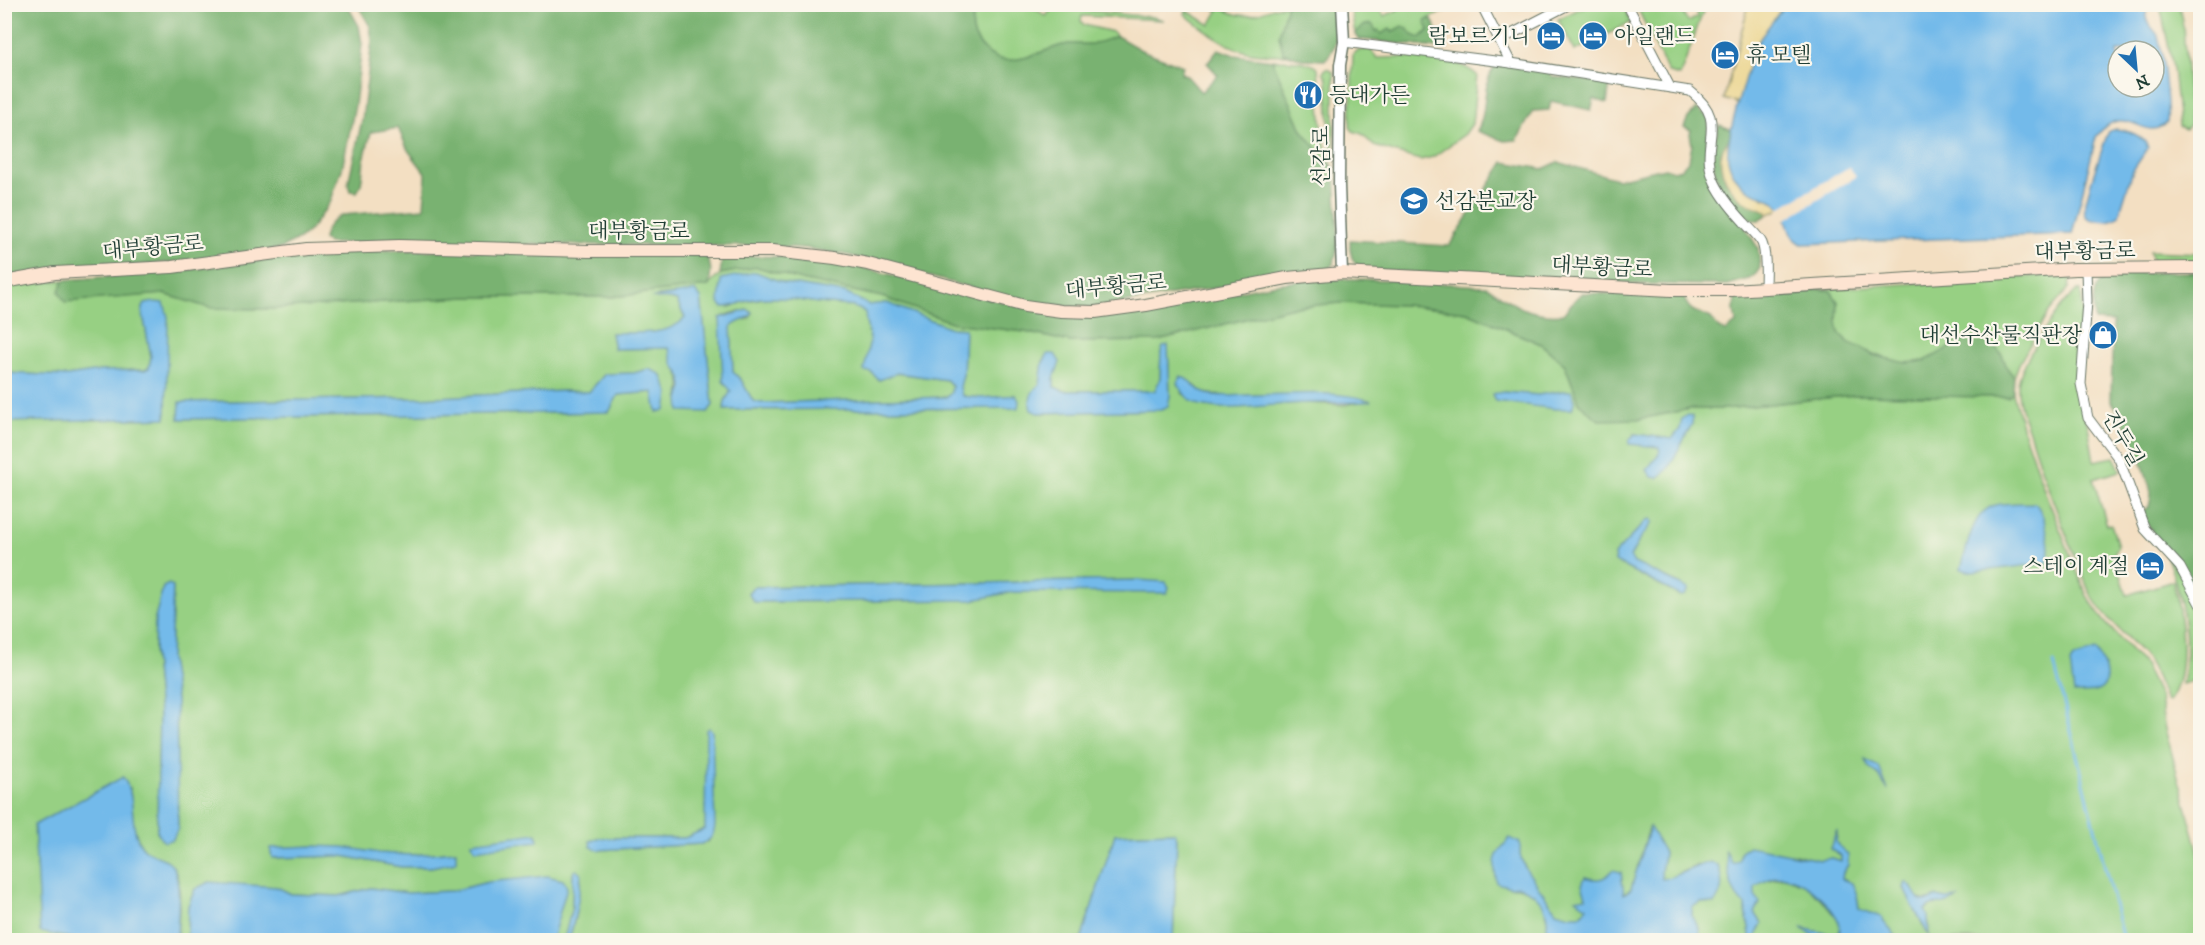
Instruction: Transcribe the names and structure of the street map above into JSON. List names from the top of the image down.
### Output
{
  "streets": {
    "main road": ["대부황금로"],
    "street": ["선감로", "진두길"]
  },
  "crossings": [
    ["선감로", "대부황금로"],
    ["대부황금로", "진두길"]
  ],
  "places": {
    "hotel": [
      "람보르기니",
      "아일랜드",
      "휴 모텔",
      "스테이 계절"
    ],
    "restaurant": ["등대가든"],
    "school or university": ["선감분교장"],
    "shop": ["대선수산물직판장"]
  },
  "north": "bottom right"
}
